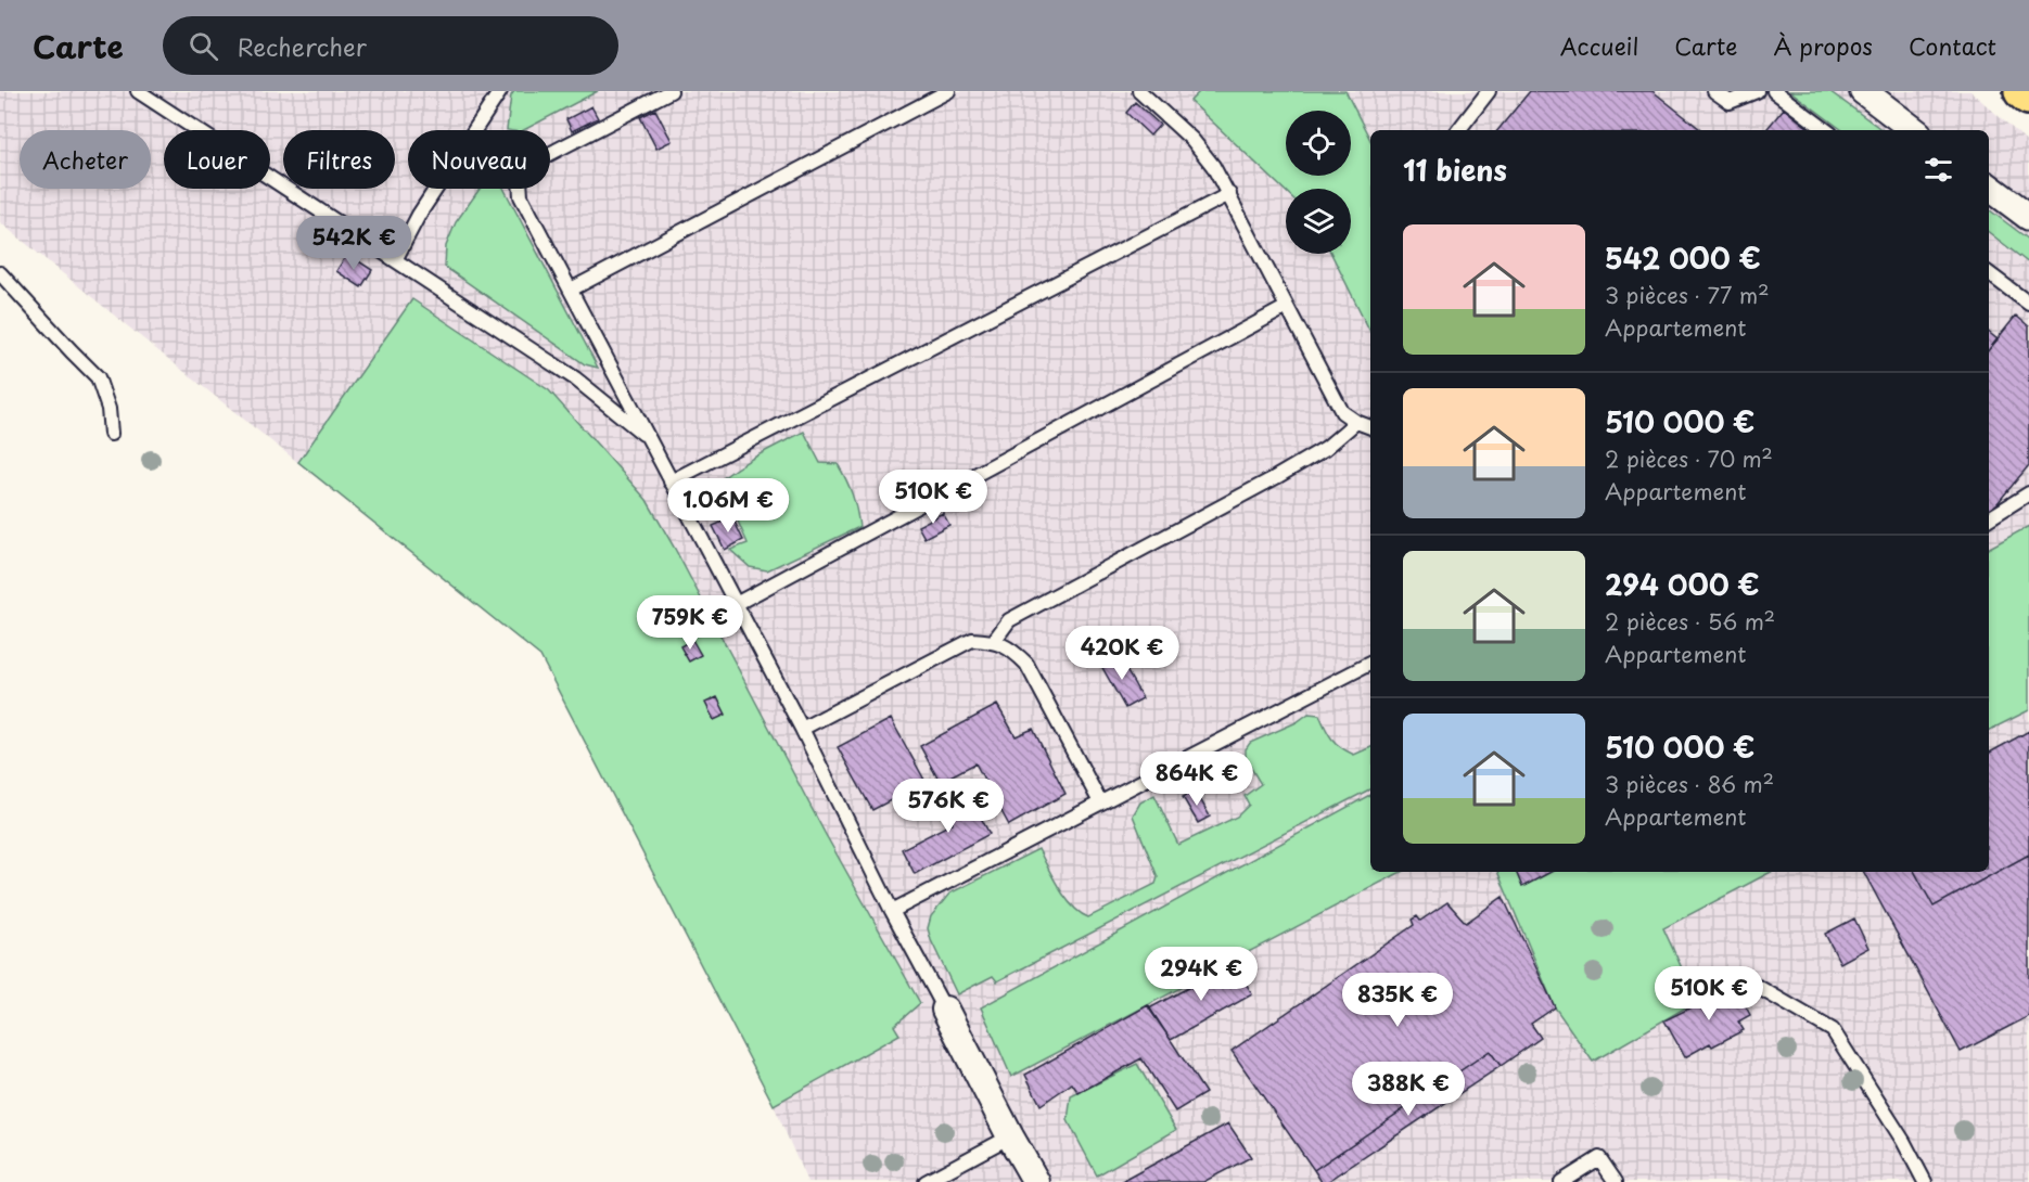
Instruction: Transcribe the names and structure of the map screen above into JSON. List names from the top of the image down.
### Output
{
  "page": {
    "header": "Carte",
    "search": "Rechercher",
    "nav": [
      "Accueil",
      "Carte",
      "À propos",
      "Contact"
    ],
    "chip": [
      "Acheter",
      "Louer",
      "Filtres",
      "Nouveau"
    ],
    "heading": "11 biens",
    "list": [
      {
        "name": "542 000 €",
        "note": "3 pièces · 77 m² · Appartement"
      },
      {
        "name": "510 000 €",
        "note": "2 pièces · 70 m² · Appartement"
      },
      {
        "name": "294 000 €",
        "note": "2 pièces · 56 m² · Appartement"
      },
      {
        "name": "510 000 €",
        "note": "3 pièces · 86 m² · Appartement"
      }
    ],
    "price": [
      "542K €",
      "510K €",
      "1.06M €",
      "759K €",
      "420K €",
      "864K €",
      "576K €",
      "294K €",
      "510K €",
      "835K €",
      "388K €"
    ]
  }
}
